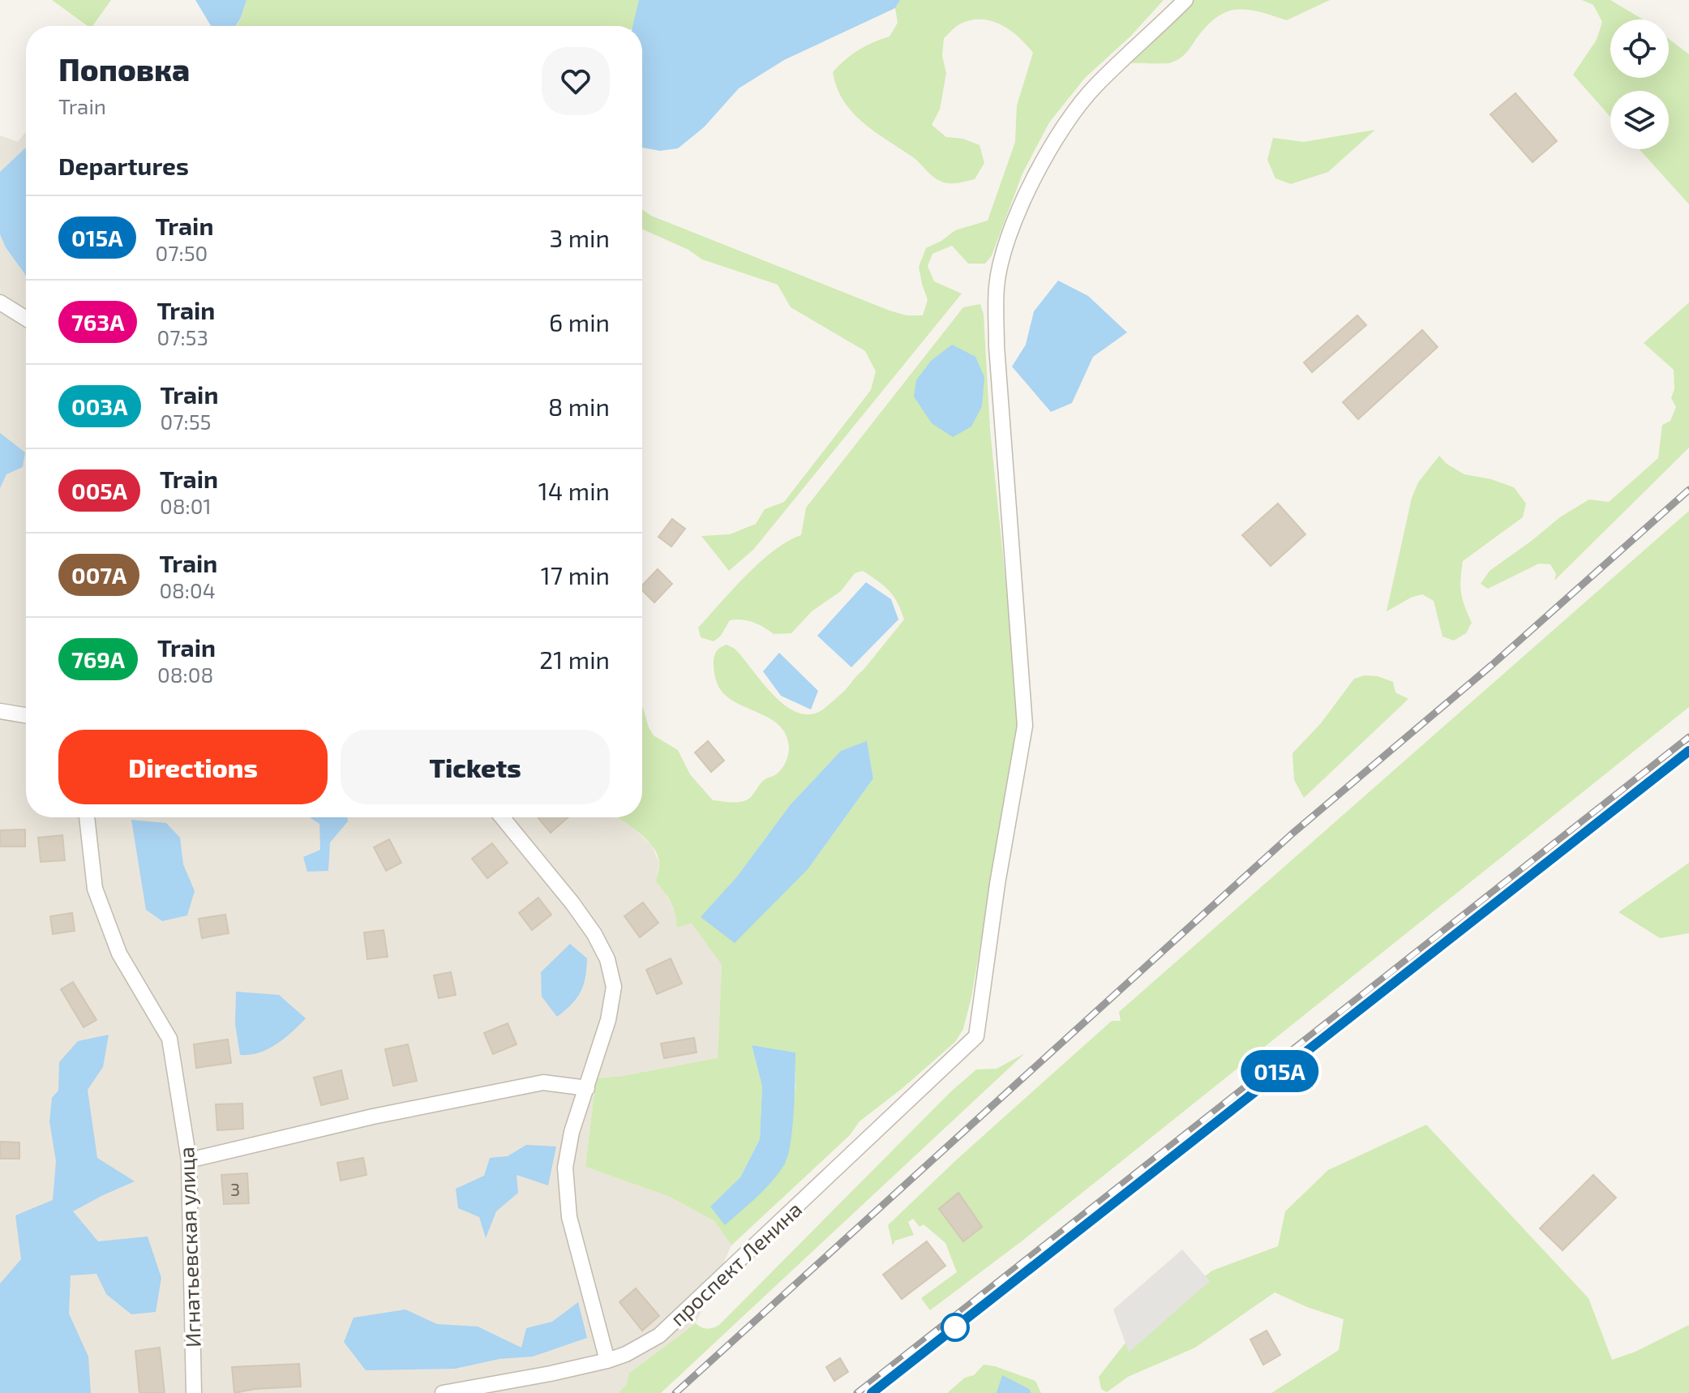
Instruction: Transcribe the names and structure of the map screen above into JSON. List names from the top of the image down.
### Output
{
  "streets": {
    "street": ["Игнатьевская улица", "проспект Ленина"]
  },
  "house_numbers": ["3"],
  "page": {
    "on_map": "015А",
    "heading": [
      ["Поповка", "Train"],
      "Departures"
    ],
    "list": [
      {
        "mark": "015А",
        "name": "Train",
        "note": "07:50",
        "value": "3 min"
      },
      {
        "mark": "763А",
        "name": "Train",
        "note": "07:53",
        "value": "6 min"
      },
      {
        "mark": "003А",
        "name": "Train",
        "note": "07:55",
        "value": "8 min"
      },
      {
        "mark": "005А",
        "name": "Train",
        "note": "08:01",
        "value": "14 min"
      },
      {
        "mark": "007А",
        "name": "Train",
        "note": "08:04",
        "value": "17 min"
      },
      {
        "mark": "769А",
        "name": "Train",
        "note": "08:08",
        "value": "21 min"
      }
    ],
    "buttons": ["Directions", "Tickets"]
  }
}
